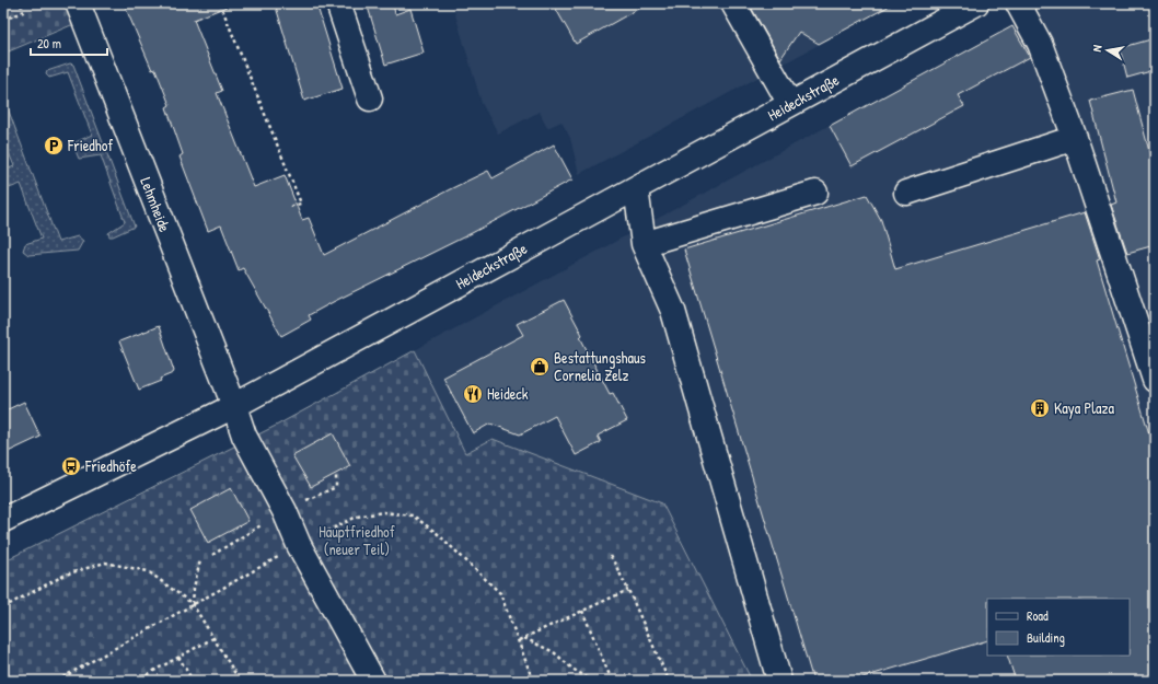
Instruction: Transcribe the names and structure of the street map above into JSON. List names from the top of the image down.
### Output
{
  "streets": {
    "street": ["Heideckstraße", "Lehmheide"]
  },
  "crossings": [
    ["Heideckstraße", "Lehmheide"]
  ],
  "parks": ["Hauptfriedhof (neuer Teil)"],
  "places": {
    "parking": ["Friedhof"],
    "shop": ["Bestattungshaus Cornelia Zelz"],
    "restaurant": ["Heideck"],
    "building": ["Kaya Plaza"],
    "bus stop": ["Friedhöfe"]
  },
  "legend": ["Road", "Building"],
  "scale_bar": "20 m",
  "north": "left"
}
